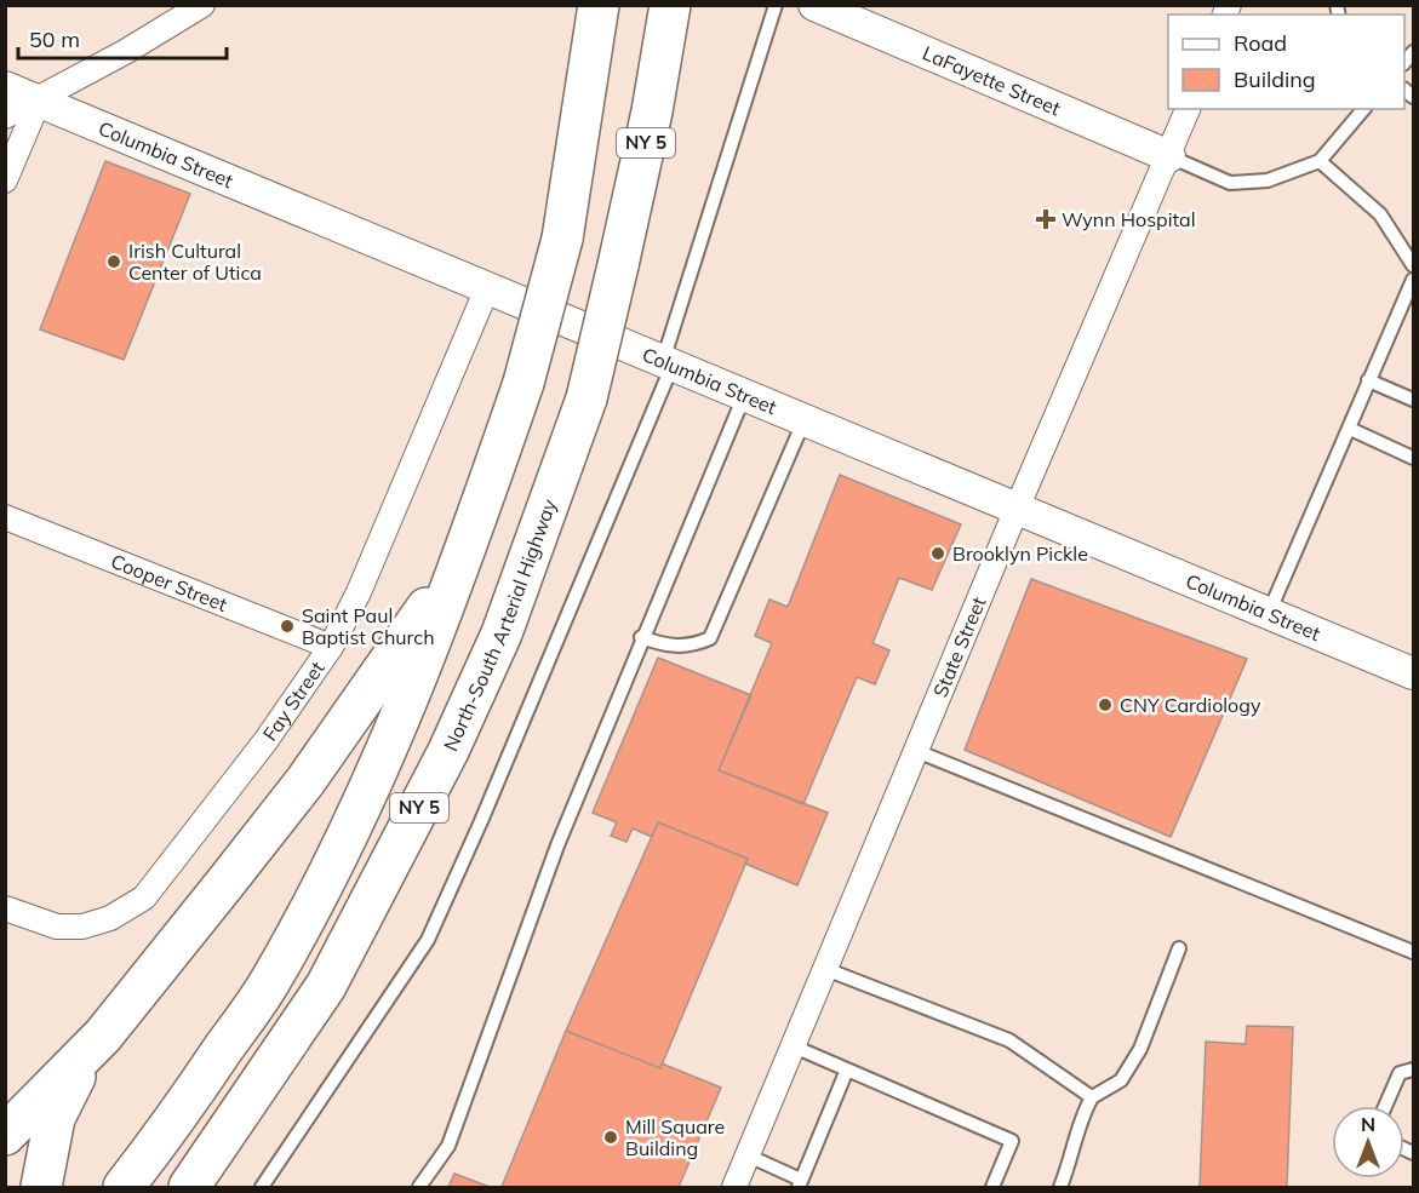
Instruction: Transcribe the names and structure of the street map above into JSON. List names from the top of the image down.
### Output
{
  "streets": {
    "highway": ["NY 5", "North-South Arterial Highway"],
    "street": [
      "LaFayette Street",
      "Columbia Street",
      "Cooper Street",
      "State Street",
      "Fay Street"
    ]
  },
  "crossings": [
    ["LaFayette Street", "State Street"],
    ["Columbia Street", "State Street"],
    ["Columbia Street", "Fay Street"],
    ["Cooper Street", "Fay Street"]
  ],
  "places": {
    "health": ["Wynn Hospital"],
    "other": [
      "Irish Cultural Center of Utica",
      "Brooklyn Pickle",
      "Saint Paul Baptist Church",
      "CNY Cardiology",
      "Mill Square Building"
    ]
  },
  "legend": ["Road", "Building"],
  "scale_bar": "50 m",
  "north": "top"
}
